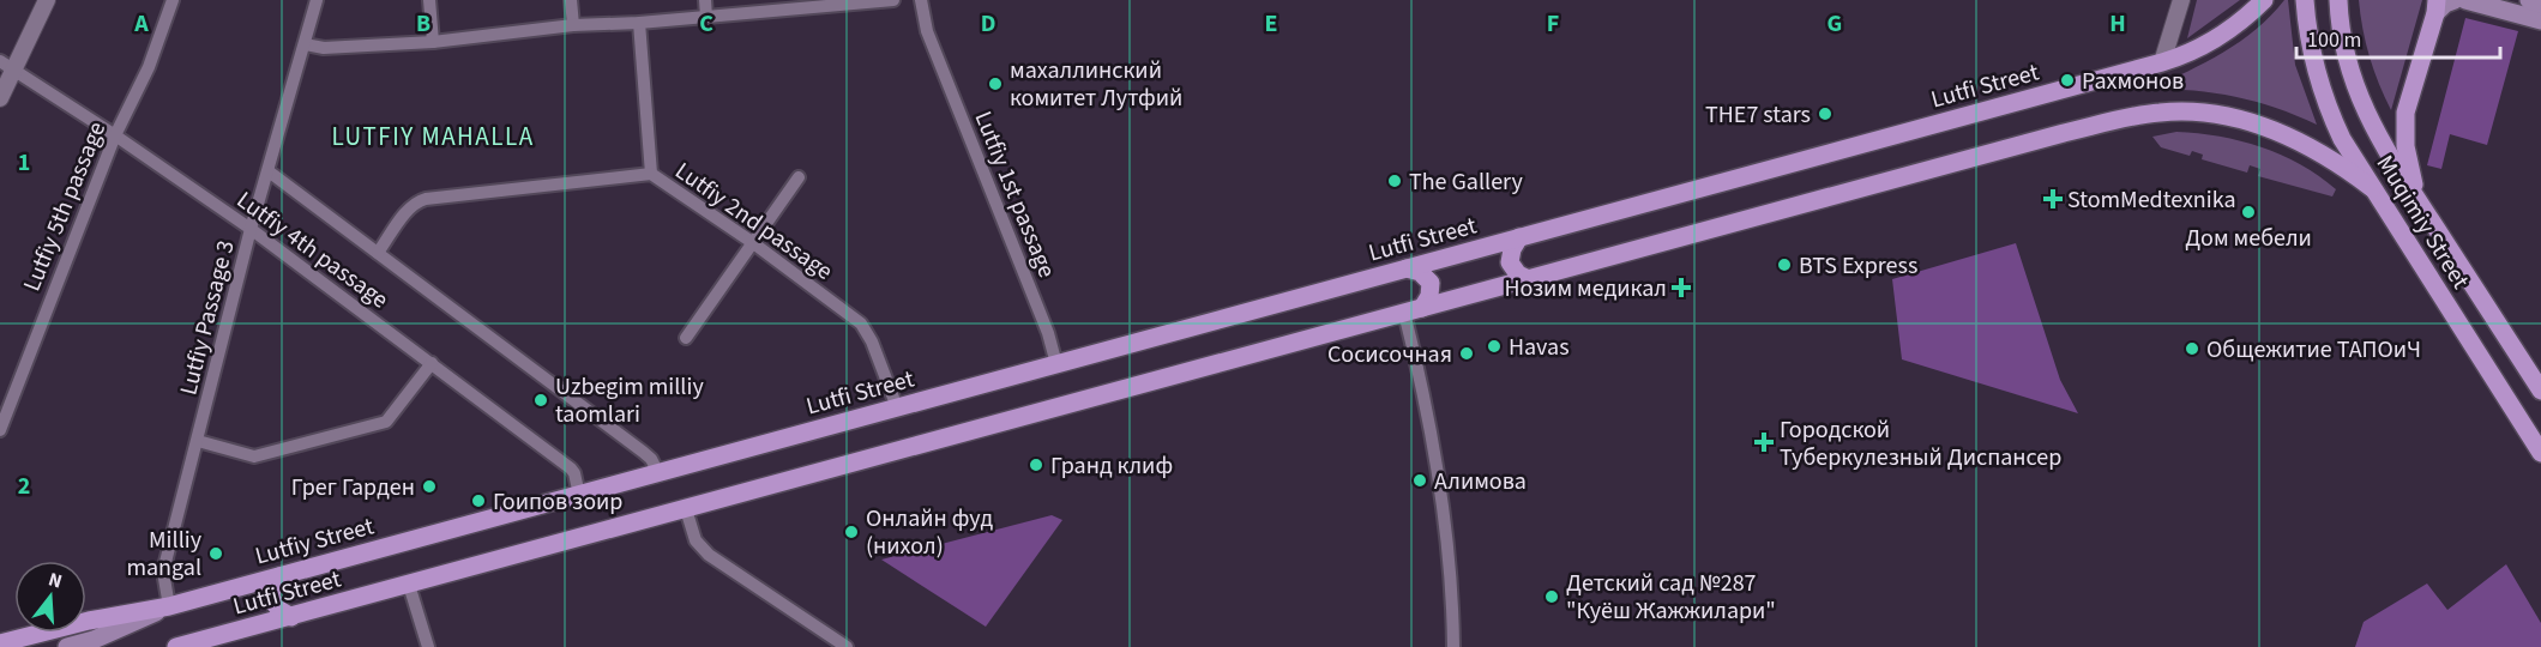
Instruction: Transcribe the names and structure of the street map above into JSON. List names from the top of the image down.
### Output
{
  "streets": {
    "main road": ["Lutfi Street", "Muqimiy Street", "Lutfiy Street"],
    "street": [
      "Lutfiy 1st passage",
      "Lutfiy 5th passage",
      "Lutfiy 2nd passage",
      "Lutfiy 4th passage",
      "Lutfiy Passage 3"
    ]
  },
  "crossings": [
    ["Lutfi Street", "Lutfiy 1st passage"],
    ["Lutfi Street", "Lutfiy 2nd passage"],
    ["Lutfi Street", "Lutfiy 4th passage"],
    ["Lutfi Street", "Lutfiy Street"],
    ["Lutfiy 5th passage", "Lutfiy 4th passage"],
    ["Lutfiy 2nd passage", "Lutfiy 4th passage"],
    ["Lutfiy 4th passage", "Lutfiy Passage 3"],
    ["Lutfiy 4th passage", "Lutfiy Street"],
    ["Lutfiy Passage 3", "Lutfiy Street"]
  ],
  "districts": ["LUTFIY MAHALLA"],
  "places": {
    "other": [
      "Рахмонов",
      "махаллинский комитет Лутфий",
      "THE7 stars",
      "The Gallery",
      "Дом мебели",
      "BTS Express",
      "Havas",
      "Общежитие ТАПОиЧ",
      "Сосисочная",
      "Uzbegim milliy taomlari",
      "Гранд клиф",
      "Алимова",
      "Грег Гарден",
      "Гоипов зоир",
      "Онлайн фуд (нихол)",
      "Milliy mangal",
      "Детский сад №287 \"Куёш Жажжилари\""
    ],
    "health": ["StomMedtexnika", "Нозим медикал", "Городской Туберкулезный Диспансер"]
  },
  "scale_bar": "100 m",
  "north": "top",
  "grid": {
    "columns": [
      "A",
      "B",
      "C",
      "D",
      "E",
      "F",
      "G",
      "H"
    ],
    "rows": ["1", "2"]
  }
}
